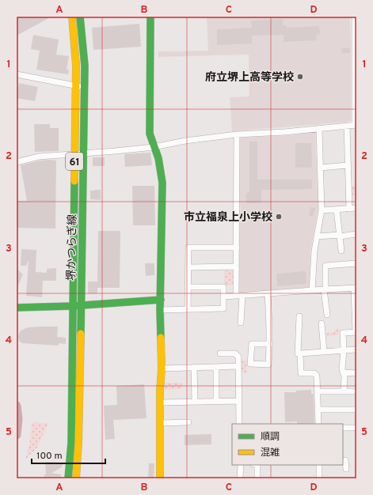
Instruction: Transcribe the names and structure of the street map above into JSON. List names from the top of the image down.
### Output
{
  "streets": {
    "main road": ["61", "堺かつらぎ線"]
  },
  "places": ["府立堺上高等学校", "市立福泉上小学校"],
  "legend": ["順調", "混雑"],
  "scale_bar": "100 m",
  "grid": {
    "columns": [
      "A",
      "B",
      "C",
      "D"
    ],
    "rows": [
      "1",
      "2",
      "3",
      "4",
      "5"
    ]
  }
}
